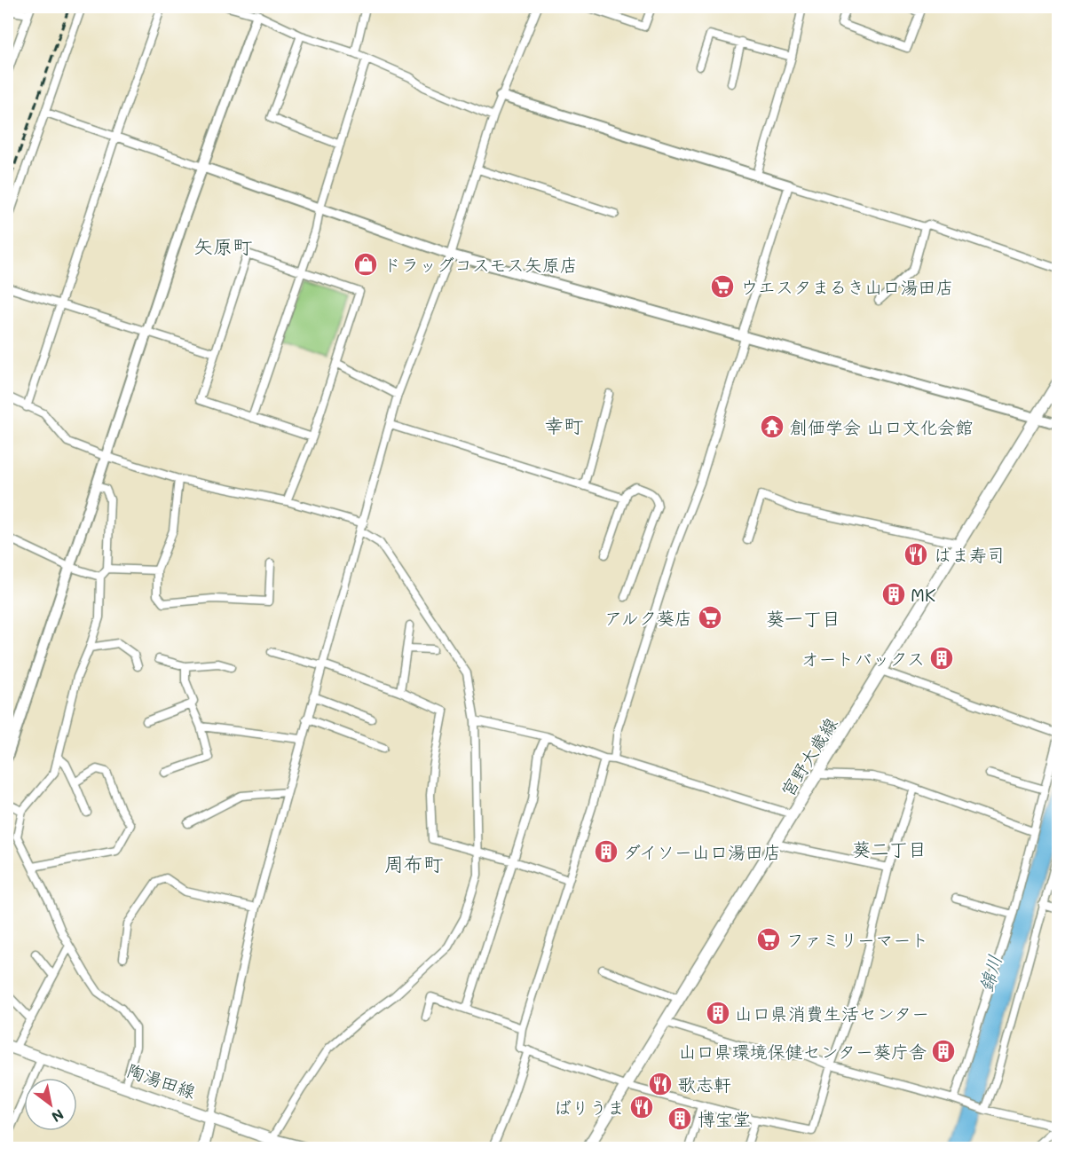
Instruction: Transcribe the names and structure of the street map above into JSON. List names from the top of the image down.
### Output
{
  "streets": {
    "main road": ["宮野大歳線", "陶湯田線"]
  },
  "districts": [
    "矢原町",
    "幸町",
    "葵一丁目",
    "葵二丁目",
    "周布町"
  ],
  "water": ["錦川"],
  "places": {
    "shop": ["ドラッグコスモス矢原店"],
    "supermarket": ["ウエスタまるき山口湯田店", "アルク葵店", "ファミリーマート"],
    "temple": ["創価学会 山口文化会館"],
    "restaurant": ["はま寿司", "歌志軒", "ばりうま"],
    "building": [
      "MK",
      "オートバックス",
      "ダイソー山口湯田店",
      "山口県消費生活センター",
      "山口県環境保健センター葵庁舎",
      "博宝堂"
    ]
  },
  "north": "bottom right"
}
